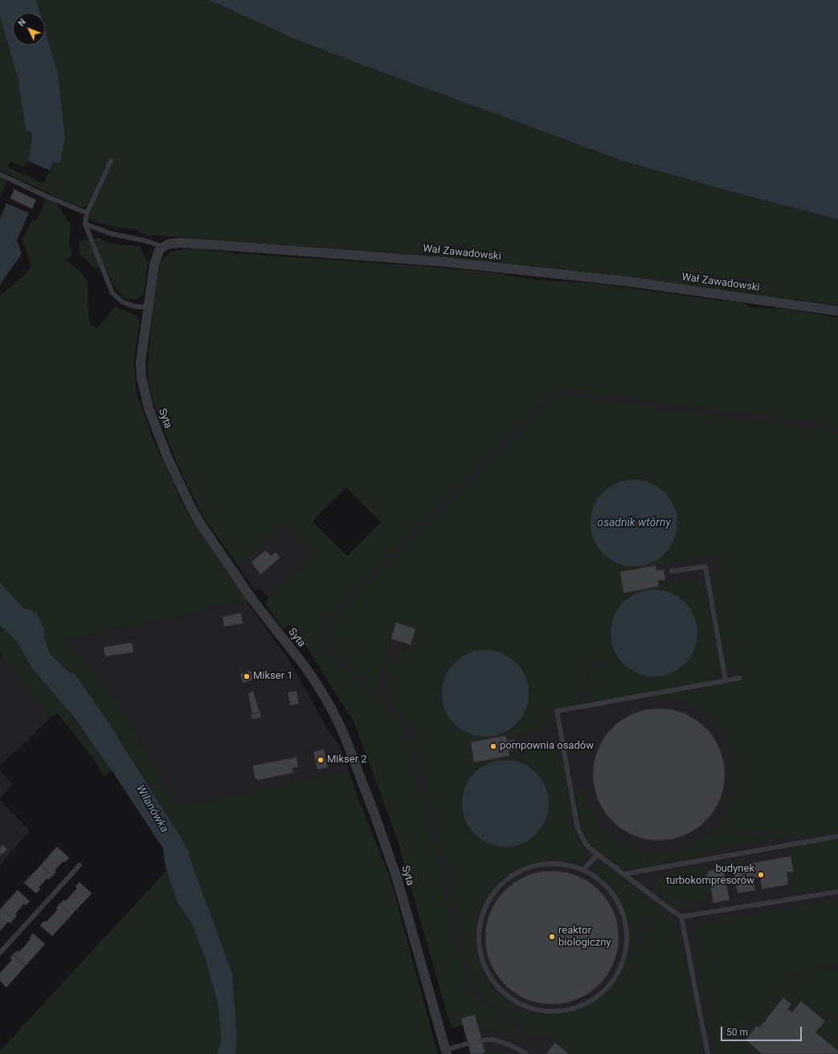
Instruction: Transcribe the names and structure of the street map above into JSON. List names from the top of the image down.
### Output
{
  "streets": {
    "street": ["Wał Zawadowski", "Syta"]
  },
  "crossings": [
    ["Wał Zawadowski", "Syta"]
  ],
  "water": ["osadnik wtórny", "Wilanówka"],
  "places": [
    "Mikser 1",
    "pompownia osadów",
    "Mikser 2",
    "budynek turbokompresorów",
    "reaktor biologiczny"
  ],
  "scale_bar": "50 m",
  "north": "top left"
}
